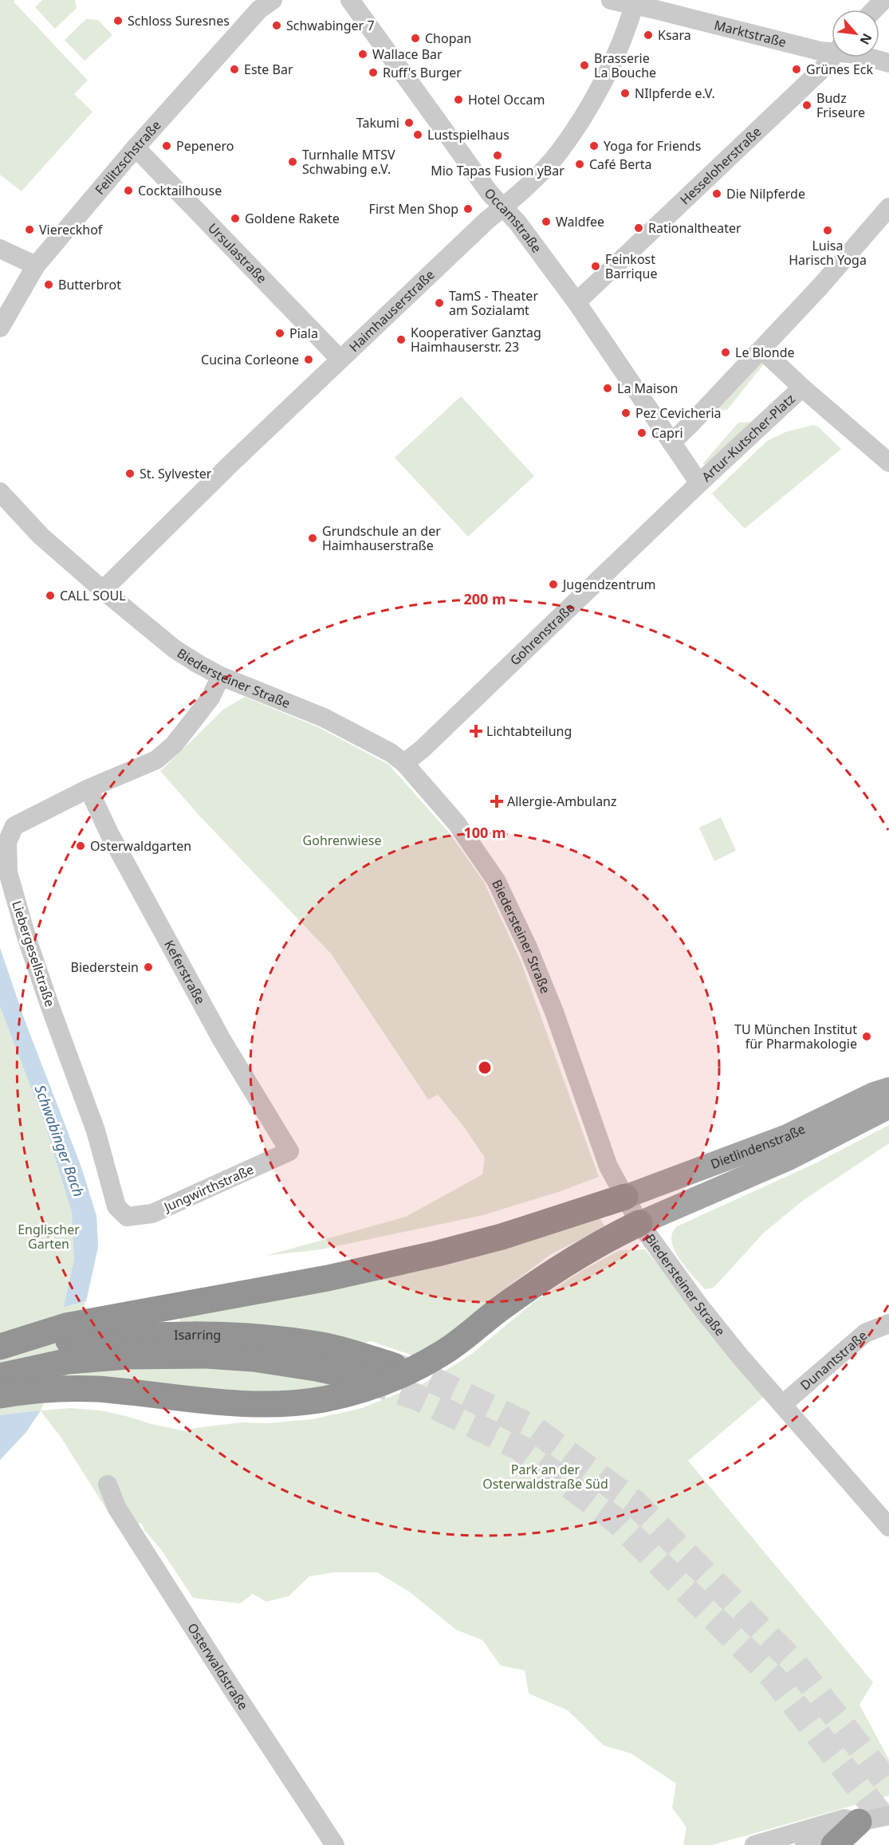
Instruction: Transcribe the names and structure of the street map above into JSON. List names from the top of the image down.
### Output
{
  "streets": {
    "highway": ["Isarring"],
    "main road": ["Dietlindenstraße"],
    "street": [
      "Marktstraße",
      "Feilitzschstraße",
      "Hesseloherstraße",
      "Occamstraße",
      "Ursulastraße",
      "Haimhauserstraße",
      "Artur-Kutscher-Platz",
      "Gohrenstraße",
      "Biedersteiner Straße",
      "Liebergesellstraße",
      "Keferstraße",
      "Jungwirthstraße",
      "Dunantstraße",
      "Osterwaldstraße"
    ]
  },
  "crossings": [
    ["Marktstraße", "Haimhauserstraße"],
    ["Feilitzschstraße", "Ursulastraße"],
    ["Hesseloherstraße", "Occamstraße"],
    ["Occamstraße", "Haimhauserstraße"],
    ["Occamstraße", "Artur-Kutscher-Platz"],
    ["Ursulastraße", "Haimhauserstraße"],
    ["Haimhauserstraße", "Biedersteiner Straße"],
    ["Artur-Kutscher-Platz", "Gohrenstraße"],
    ["Gohrenstraße", "Biedersteiner Straße"],
    ["Biedersteiner Straße", "Liebergesellstraße"],
    ["Biedersteiner Straße", "Dietlindenstraße"],
    ["Biedersteiner Straße", "Dunantstraße"],
    ["Liebergesellstraße", "Keferstraße"],
    ["Liebergesellstraße", "Jungwirthstraße"],
    ["Keferstraße", "Jungwirthstraße"]
  ],
  "water": ["Schwabinger Bach"],
  "parks": ["Gohrenwiese", "Englischer Garten", "Park an der Osterwaldstraße Süd"],
  "places": {
    "other": [
      "Schloss Suresnes",
      "Schwabinger 7",
      "Ksara",
      "Chopan",
      "Wallace Bar",
      "Brasserie La Bouche",
      "Este Bar",
      "Grünes Eck",
      "Ruff's Burger",
      "NIlpferde e.V.",
      "Hotel Occam",
      "Budz Friseure",
      "Takumi",
      "Lustspielhaus",
      "Pepenero",
      "Yoga for Friends",
      "Mio Tapas Fusion yBar",
      "Turnhalle MTSV Schwabing e.V.",
      "Café Berta",
      "Cocktailhouse",
      "Die Nilpferde",
      "First Men Shop",
      "Goldene Rakete",
      "Waldfee",
      "Rationaltheater",
      "Viereckhof",
      "Luisa Harisch Yoga",
      "Feinkost Barrique",
      "Butterbrot",
      "TamS - Theater am Sozialamt",
      "Piala",
      "Kooperativer Ganztag Haimhauserstr. 23",
      "Le Blonde",
      "Cucina Corleone",
      "La Maison",
      "Pez Cevicheria",
      "Capri",
      "St. Sylvester",
      "Grundschule an der Haimhauserstraße",
      "Jugendzentrum",
      "CALL SOUL",
      "Osterwaldgarten",
      "Biederstein",
      "TU München Institut für Pharmakologie"
    ],
    "health": ["Lichtabteilung", "Allergie-Ambulanz"]
  },
  "north": "bottom right",
  "rings": ["200 m", "100 m"]
}
